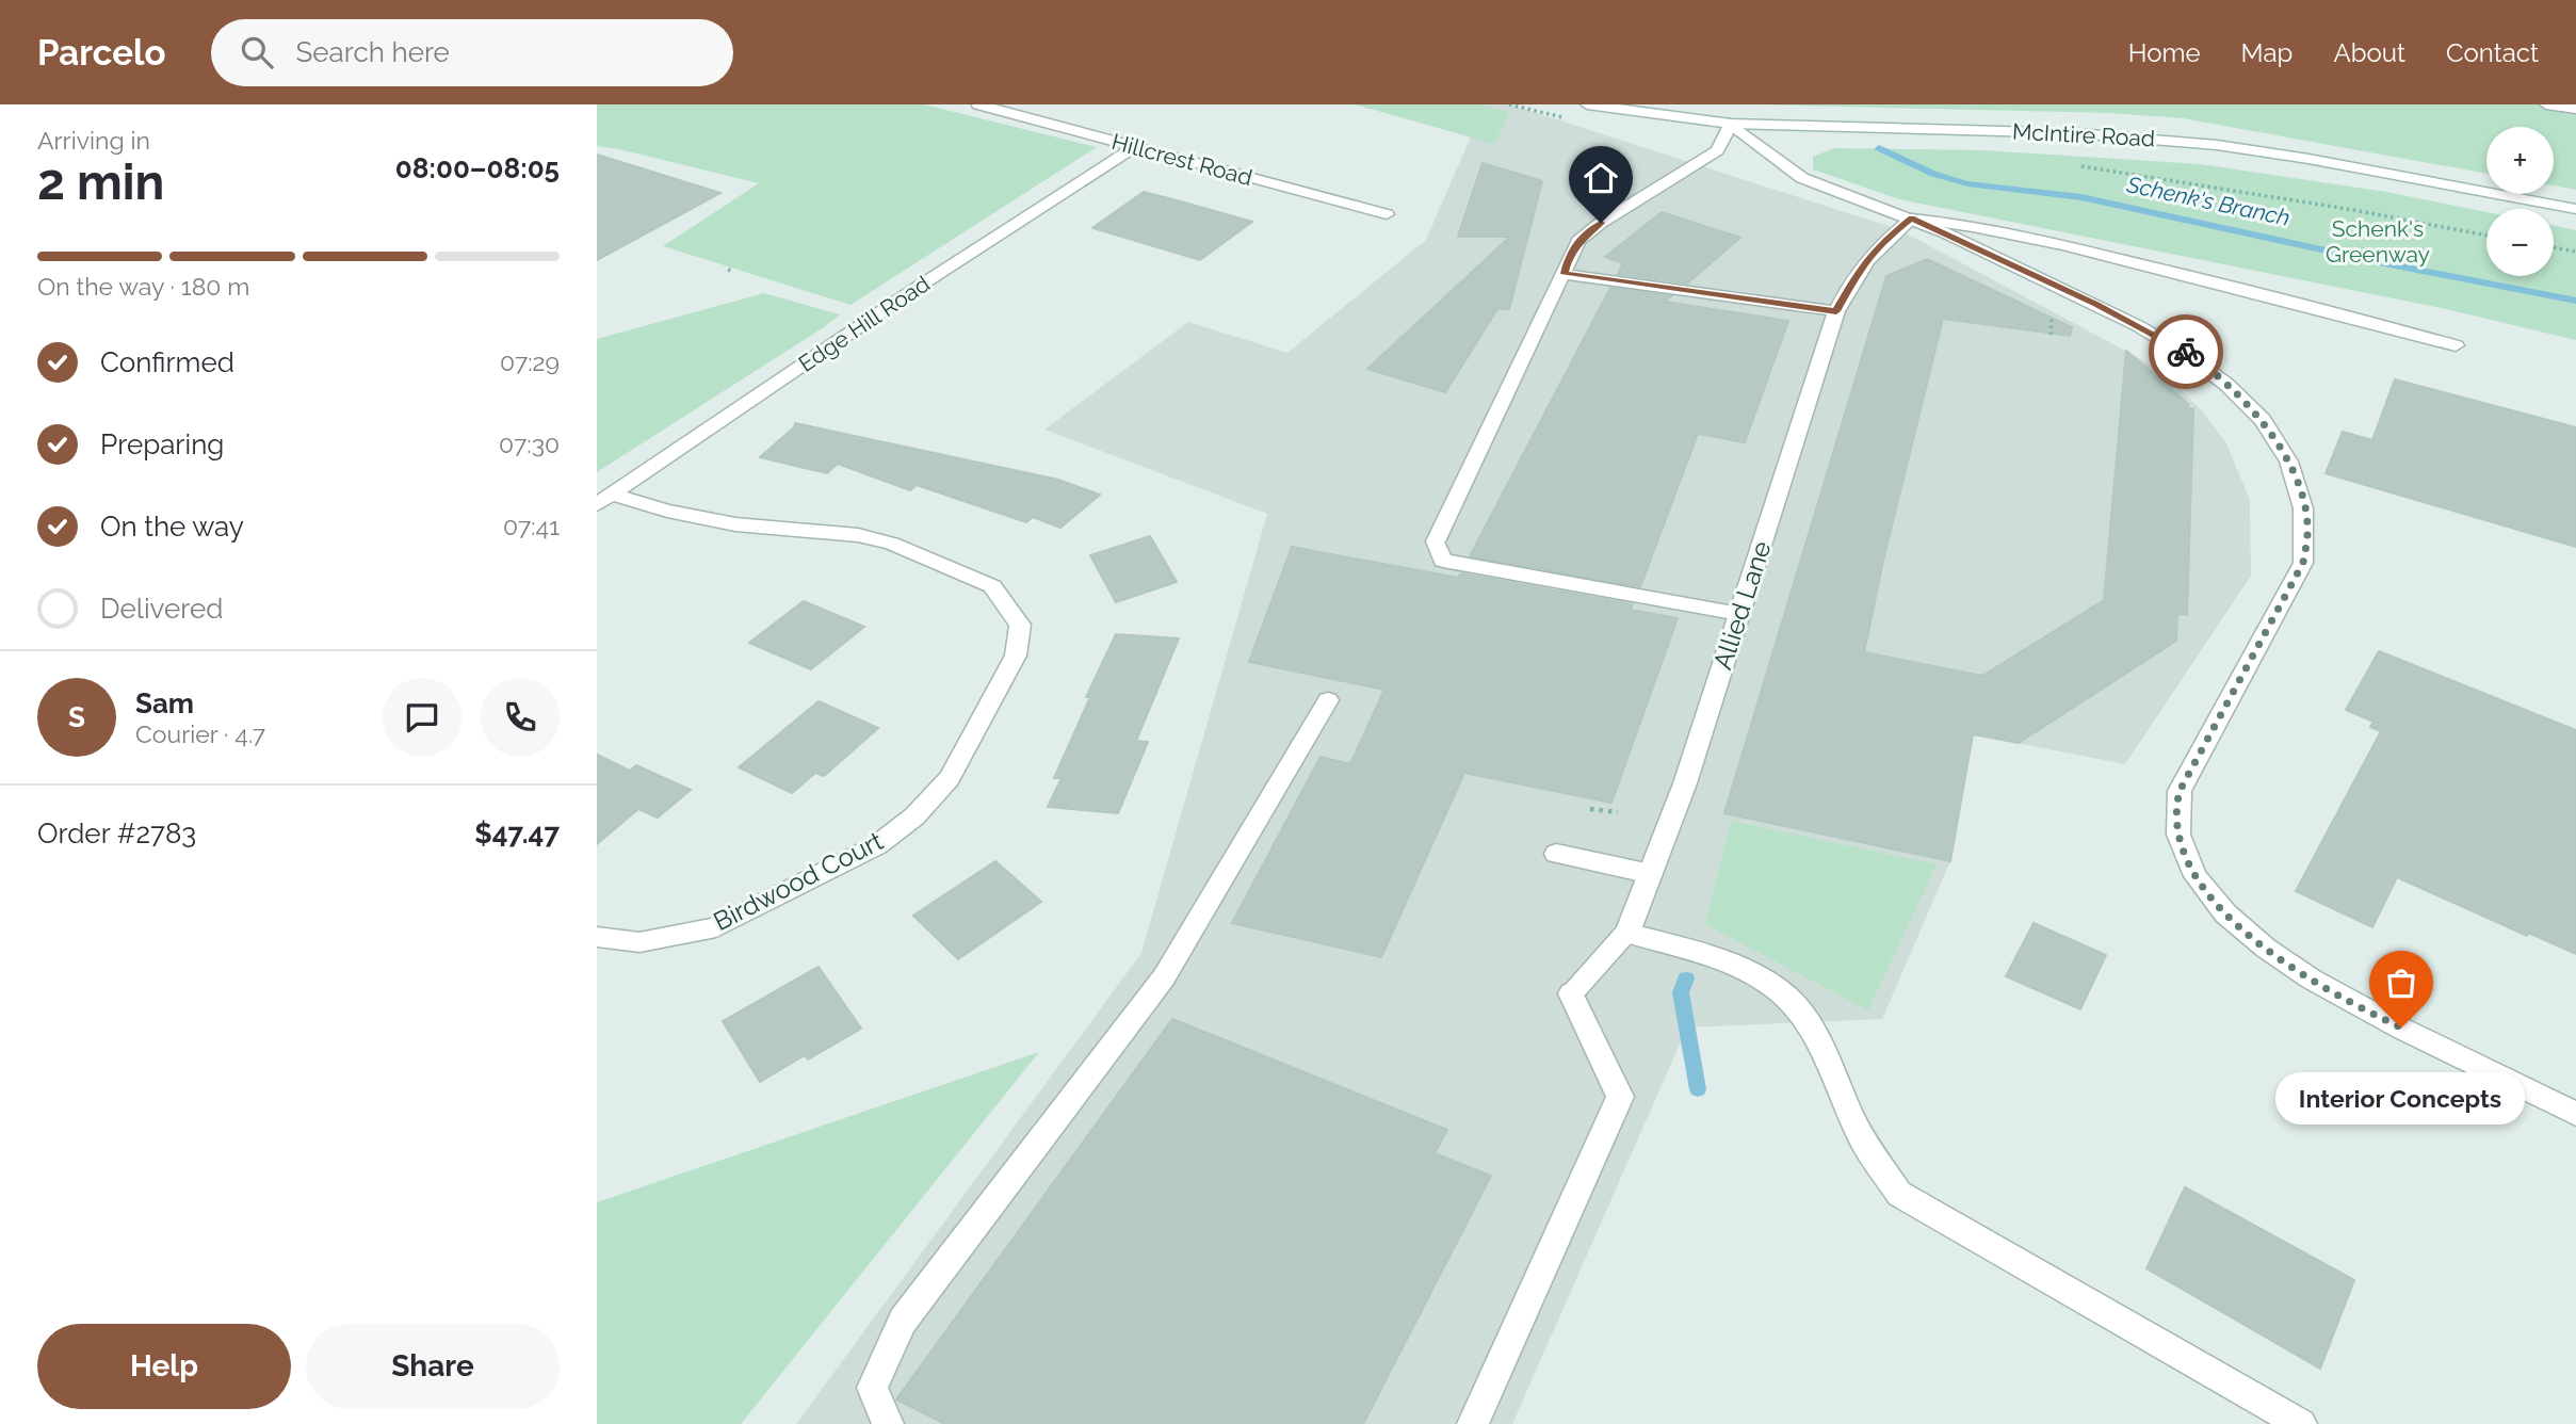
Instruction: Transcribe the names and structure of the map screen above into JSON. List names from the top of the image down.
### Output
{
  "streets": {
    "street": [
      "McIntire Road",
      "Hillcrest Road",
      "Edge Hill Road",
      "Allied Lane",
      "Birdwood Court"
    ]
  },
  "crossings": [
    ["Hillcrest Road", "Edge Hill Road"],
    ["Edge Hill Road", "Birdwood Court"]
  ],
  "water": ["Schenk's Branch"],
  "parks": ["Schenk's Greenway"],
  "places": ["Interior Concepts"],
  "page": {
    "header": "Parcelo",
    "search": "Search here",
    "nav": [
      "Home",
      "Map",
      "About",
      "Contact"
    ],
    "heading": ["2 min", "Arriving in", "08:00–08:05"],
    "panel": [
      "Sam",
      "Courier · 4.7",
      "Order #2783",
      "$47.47"
    ],
    "map_buttons": ["+", "−"],
    "bar": "On the way · 180 m",
    "list": [
      ["Confirmed", "07:29"],
      ["Preparing", "07:30"],
      ["On the way", "07:41"],
      "Delivered"
    ],
    "round": "S",
    "bubble": "Interior Concepts",
    "buttons": ["Help", "Share"]
  }
}
